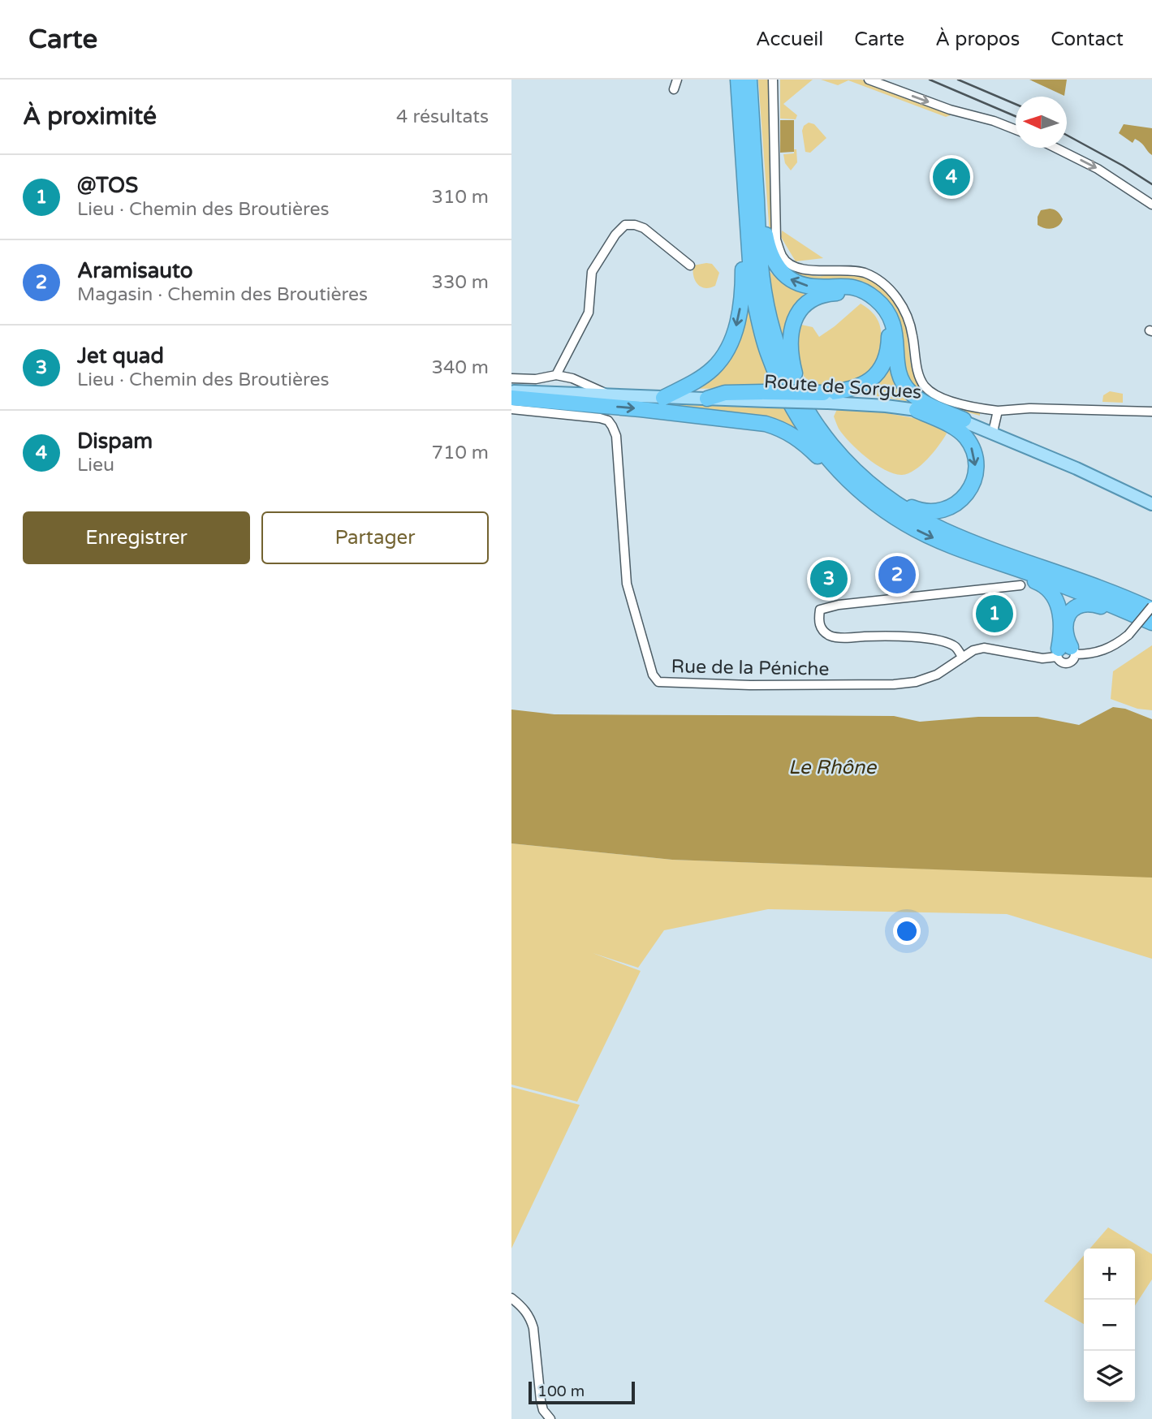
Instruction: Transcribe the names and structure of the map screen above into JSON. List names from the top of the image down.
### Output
{
  "streets": {
    "main road": ["Route de Sorgues"],
    "street": ["Rue de la Péniche"]
  },
  "water": ["Le Rhône"],
  "scale_bar": "100 m",
  "north": "left",
  "page": {
    "header": "Carte",
    "nav": [
      "Accueil",
      "Carte",
      "À propos",
      "Contact"
    ],
    "heading": ["À proximité", "4 résultats"],
    "list": [
      {
        "mark": "1",
        "name": "@TOS",
        "note": "Lieu · Chemin des Broutières",
        "value": "310 m"
      },
      {
        "mark": "2",
        "name": "Aramisauto",
        "note": "Magasin · Chemin des Broutières",
        "value": "330 m"
      },
      {
        "mark": "3",
        "name": "Jet quad",
        "note": "Lieu · Chemin des Broutières",
        "value": "340 m"
      },
      {
        "mark": "4",
        "name": "Dispam",
        "note": "Lieu",
        "value": "710 m"
      }
    ],
    "pins": [
      "4",
      "2",
      "3",
      "1"
    ],
    "buttons": ["Enregistrer", "Partager"],
    "map_buttons": ["+", "−"],
    "scale": "100 m"
  }
}
